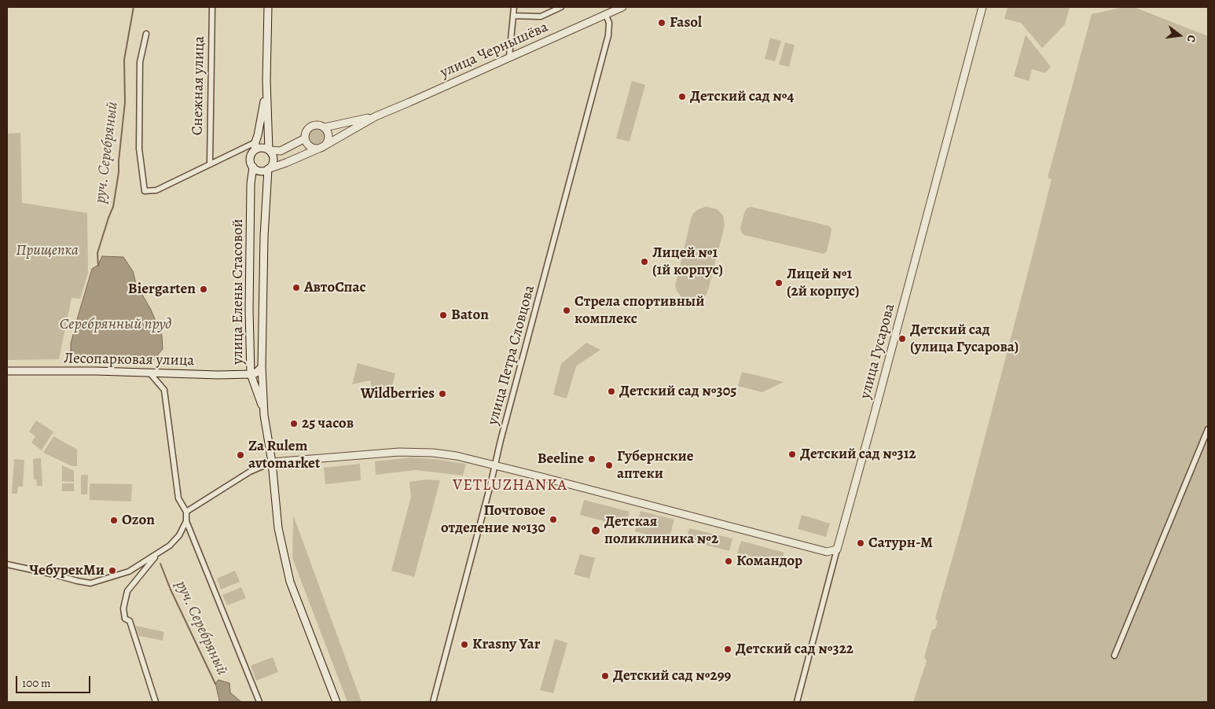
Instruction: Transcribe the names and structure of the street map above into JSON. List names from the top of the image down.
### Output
{
  "streets": {
    "street": [
      "улица Чернышёва",
      "Снежная улица",
      "улица Елены Стасовой",
      "улица Гусарова",
      "улица Петра Словцова",
      "Лесопарковая улица"
    ]
  },
  "crossings": [
    ["улица Чернышёва", "улица Елены Стасовой"],
    ["улица Чернышёва", "улица Петра Словцова"],
    ["улица Елены Стасовой", "Лесопарковая улица"]
  ],
  "districts": ["VETLUZHANKA"],
  "water": ["руч. Серебряный", "Серебрянный пруд"],
  "parks": ["Прищепка"],
  "places": [
    "Fasol",
    "Детский сад №4",
    "Лицей №1 (1й корпус)",
    "Лицей №1 (2й корпус)",
    "АвтоСпас",
    "Biergarten",
    "Стрела спортивный комплекс",
    "Baton",
    "Детский сад (улица Гусарова)",
    "Детский сад №305",
    "Wildberries",
    "25 часов",
    "Детский сад №312",
    "Za Rulem avtomarket",
    "Beeline",
    "Губернские аптеки",
    "Почтовое отделение №130",
    "Ozon",
    "Детская поликлиника №2",
    "Сатурн-М",
    "Командор",
    "ЧебурекМи",
    "Krasny Yar",
    "Детский сад №322",
    "Детский сад №299"
  ],
  "scale_bar": "100 m",
  "north": "right"
}
